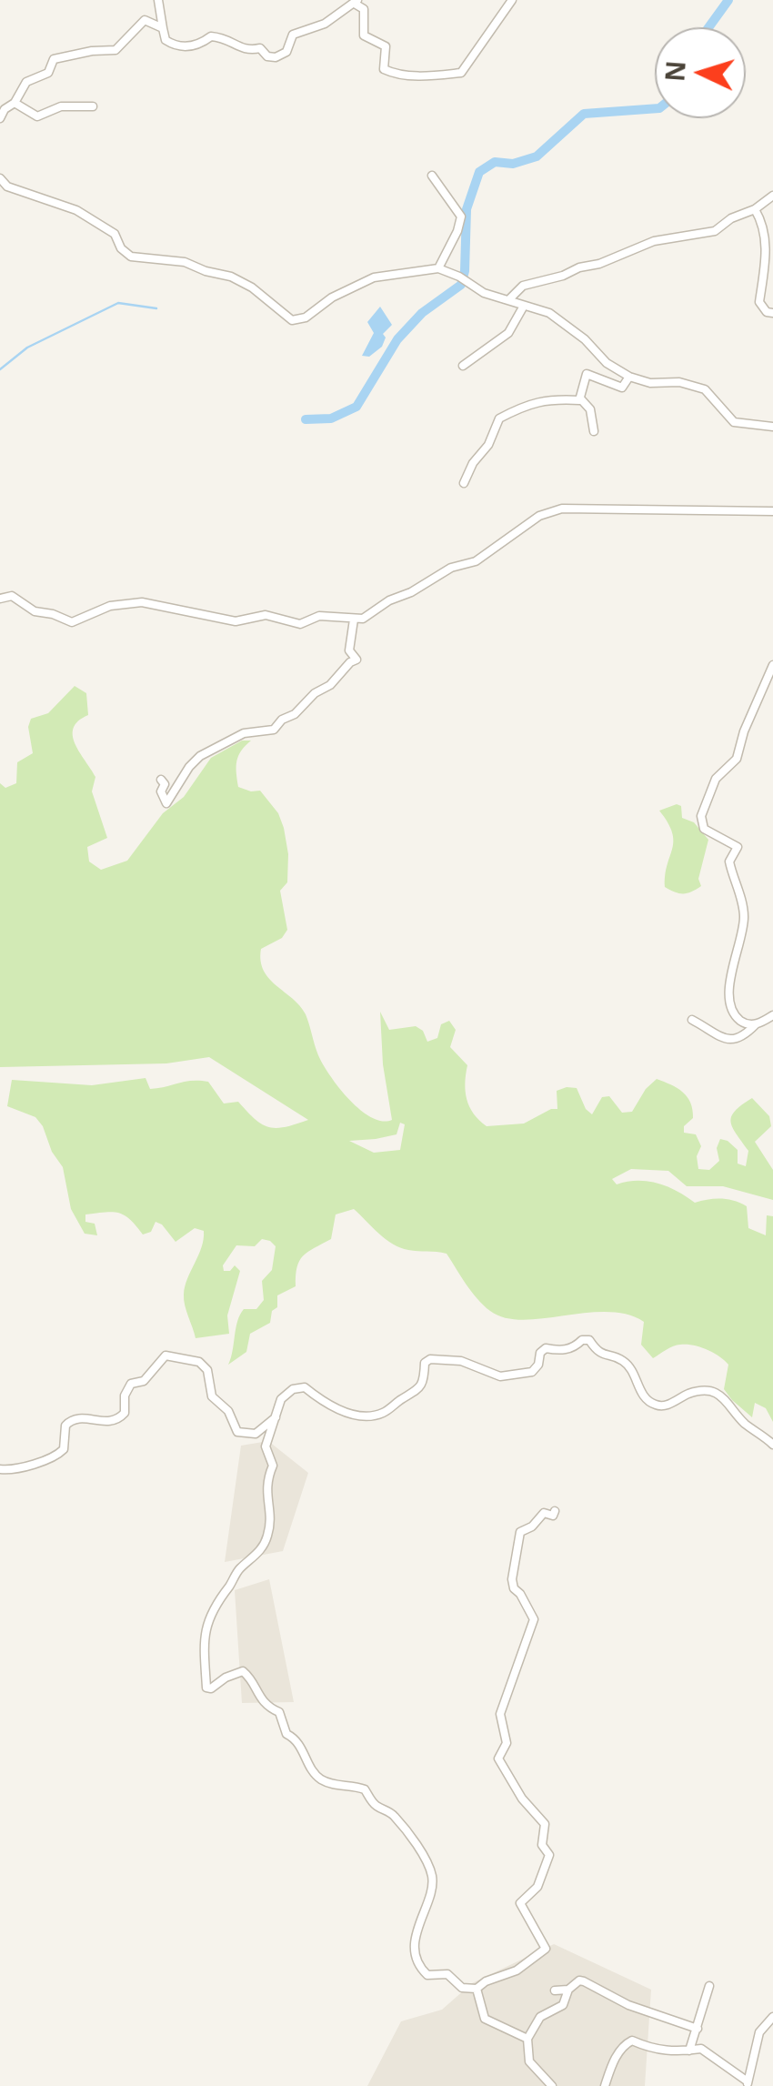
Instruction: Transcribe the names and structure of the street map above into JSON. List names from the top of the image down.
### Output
{
  "north": "left"
}
